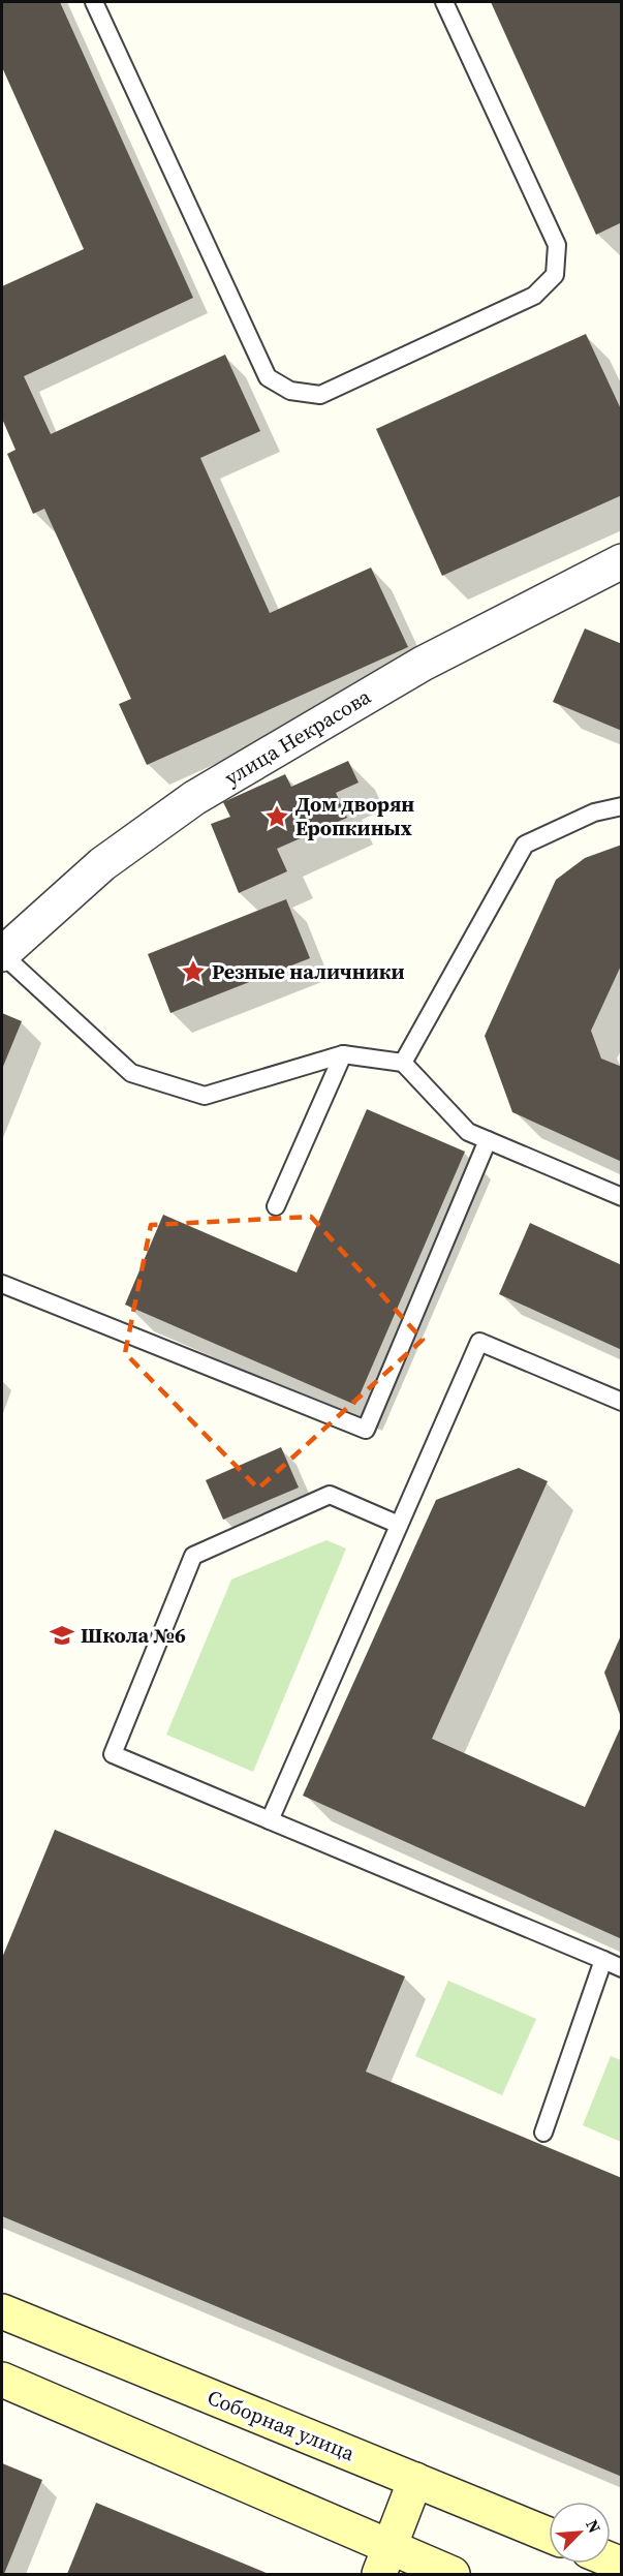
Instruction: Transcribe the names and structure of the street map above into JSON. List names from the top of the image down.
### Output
{
  "streets": {
    "main road": ["Соборная улица"],
    "street": ["улица Некрасова"]
  },
  "places": {
    "place": ["Дом дворян Еропкиных", "Резные наличники"],
    "school or university": ["Школа №6"]
  },
  "north": "top right"
}
